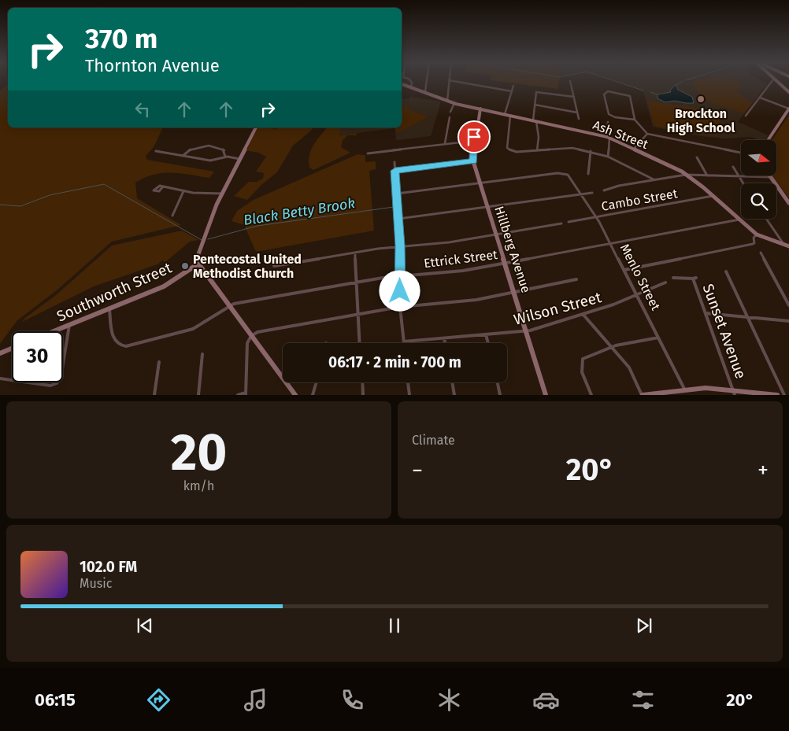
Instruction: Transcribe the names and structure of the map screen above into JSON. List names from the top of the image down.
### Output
{
  "streets": {
    "street": [
      "Ash Street",
      "Cambo Street",
      "Hillberg Avenue",
      "Ettrick Street",
      "Menlo Street",
      "Southworth Street",
      "Wilson Street",
      "Sunset Avenue"
    ]
  },
  "crossings": [
    ["Ash Street", "Cambo Street"],
    ["Ash Street", "Hillberg Avenue"],
    ["Ash Street", "Ettrick Street"],
    ["Cambo Street", "Menlo Street"],
    ["Hillberg Avenue", "Ettrick Street"],
    ["Hillberg Avenue", "Menlo Street"],
    ["Hillberg Avenue", "Wilson Street"],
    ["Ettrick Street", "Menlo Street"],
    ["Menlo Street", "Wilson Street"]
  ],
  "water": ["Black Betty Brook"],
  "places": ["Brockton High School", "Pentecostal United Methodist Church"],
  "north": "right",
  "page": {
    "turn": ["370 m", "Thornton Avenue"],
    "limit": "30",
    "trip": "06:17 · 2 min · 700 m",
    "tile": [
      ["20", "km/h"],
      "Climate"
    ],
    "heat": ["−", "20°", "+"],
    "song": ["102.0 FM", "Music"],
    "tabs": ["06:15", "20°"]
  }
}
